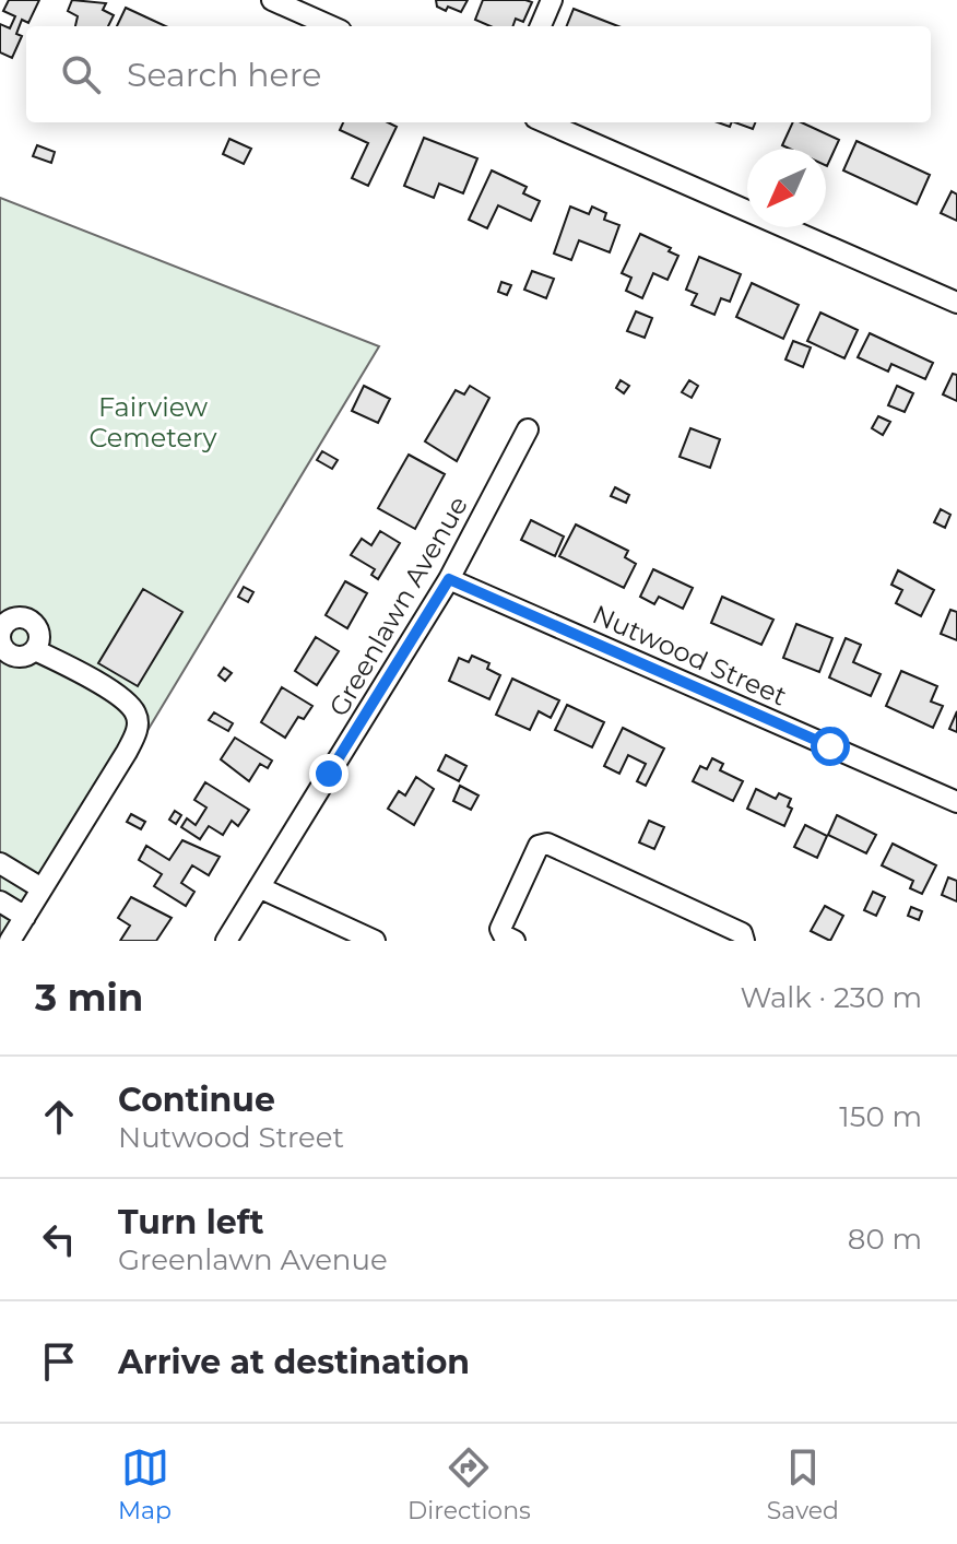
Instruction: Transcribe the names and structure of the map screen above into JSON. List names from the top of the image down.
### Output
{
  "streets": {
    "street": ["Greenlawn Avenue", "Nutwood Street"]
  },
  "crossings": [
    ["Greenlawn Avenue", "Nutwood Street"]
  ],
  "parks": ["Fairview Cemetery"],
  "north": "bottom left",
  "page": {
    "search": "Search here",
    "heading": ["3 min", "Walk · 230 m"],
    "list": [
      ["Continue", "Nutwood Street", "150 m"],
      ["Turn left", "Greenlawn Avenue", "80 m"],
      "Arrive at destination"
    ],
    "nav": ["Map", "Directions", "Saved"]
  }
}
